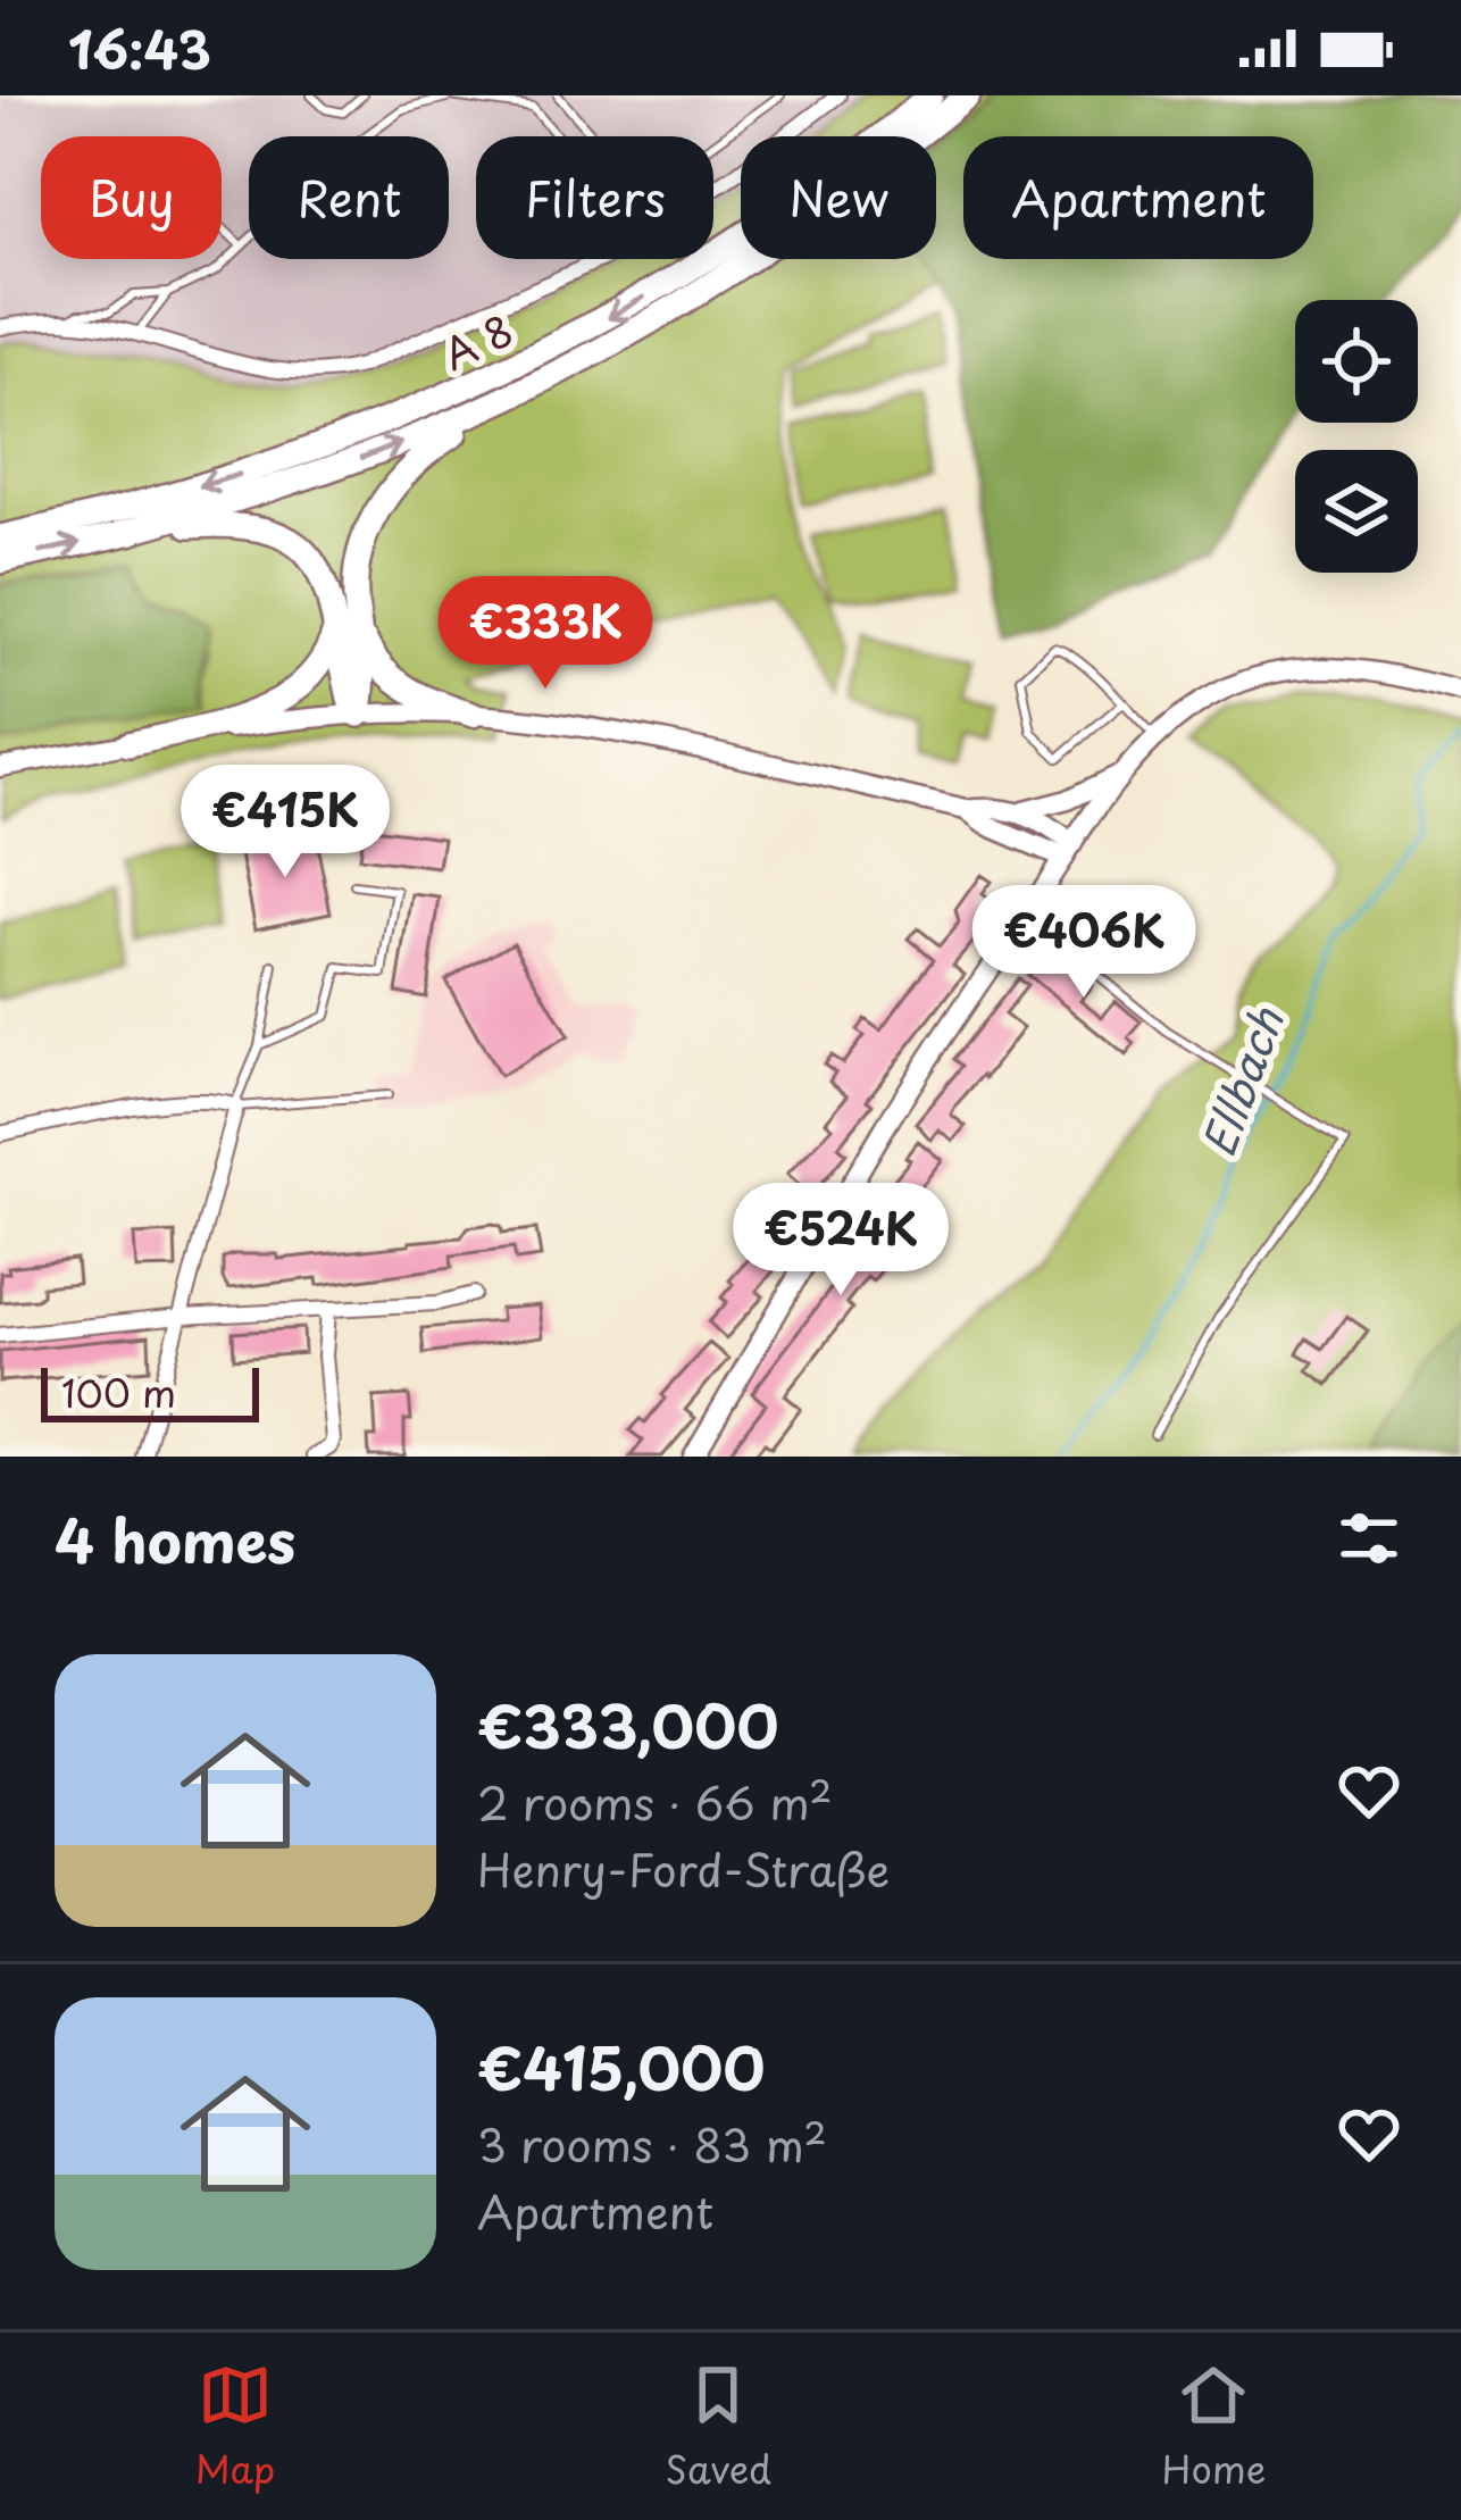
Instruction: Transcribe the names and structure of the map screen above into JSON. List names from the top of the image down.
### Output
{
  "streets": {
    "highway": ["A 8"]
  },
  "water": ["Ellbach"],
  "scale_bar": "100 m",
  "page": {
    "status": "16:43",
    "chip": [
      "Buy",
      "Rent",
      "Filters",
      "New",
      "Apartment"
    ],
    "price": [
      "€333K",
      "€415K",
      "€406K",
      "€524K"
    ],
    "scale": "100 m",
    "heading": "4 homes",
    "list": [
      {
        "name": "€333,000",
        "note": "2 rooms · 66 m² · Henry-Ford-Straße"
      },
      {
        "name": "€415,000",
        "note": "3 rooms · 83 m² · Apartment"
      }
    ],
    "tabs": ["Map", "Saved", "Home"]
  }
}
